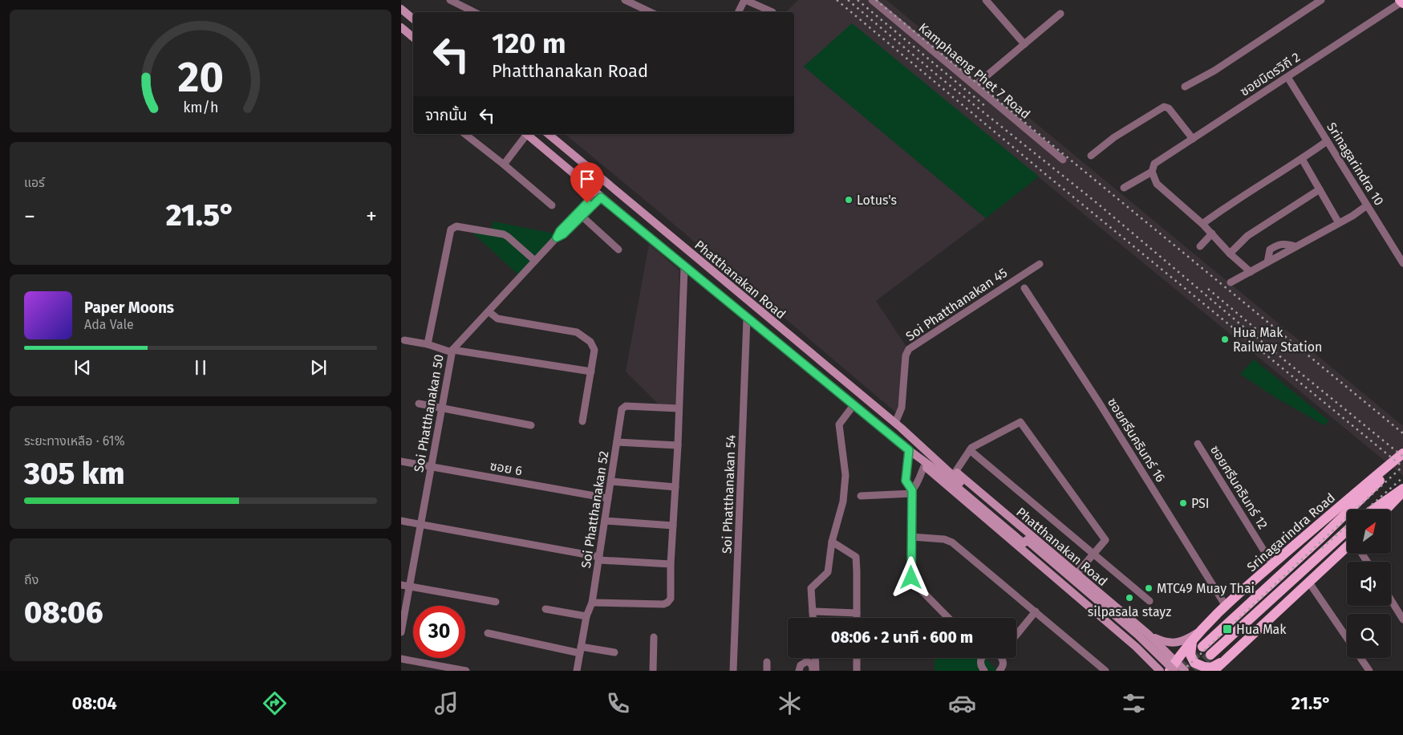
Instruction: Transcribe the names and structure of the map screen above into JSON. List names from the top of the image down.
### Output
{
  "streets": {
    "main road": ["Phatthanakan Road", "Srinagarindra Road"],
    "street": [
      "Kamphaeng Phet 7 Road",
      "ซอยมิตรวิถี 2",
      "Srinagarindra 10",
      "Soi Phatthanakan 45",
      "Soi Phatthanakan 50",
      "ซอยศรีนครินทร์ 16",
      "ซอย 6",
      "ซอยศรีนครินทร์ 12",
      "Soi Phatthanakan 54",
      "Soi Phatthanakan 52"
    ]
  },
  "crossings": [
    ["ซอยมิตรวิถี 2", "Srinagarindra 10"],
    ["Phatthanakan Road", "Soi Phatthanakan 45"],
    ["Phatthanakan Road", "Soi Phatthanakan 50"],
    ["Phatthanakan Road", "Soi Phatthanakan 54"],
    ["Phatthanakan Road", "Srinagarindra Road"],
    ["Soi Phatthanakan 50", "ซอย 6"],
    ["ซอยศรีนครินทร์ 16", "Srinagarindra Road"],
    ["ซอย 6", "Soi Phatthanakan 52"],
    ["ซอยศรีนครินทร์ 12", "Srinagarindra Road"]
  ],
  "places": {
    "other": [
      "Lotus's",
      "Hua Mak Railway Station",
      "PSI",
      "MTC49 Muay Thai",
      "silpasala stayz"
    ],
    "transit": ["Hua Mak"]
  },
  "north": "top right",
  "page": {
    "turn": ["120 m", "Phatthanakan Road"],
    "then": "จากนั้น",
    "tile": [
      "แอร์",
      ["ระยะทางเหลือ · 61%", "305 km"],
      ["ถึง", "08:06"]
    ],
    "heat": ["−", "21.5°", "+"],
    "song": ["Paper Moons", "Ada Vale"],
    "limit": "30",
    "trip": "08:06 · 2 นาที · 600 m",
    "tabs": ["08:04", "21.5°"],
    "gauge": ["20", "km/h"]
  }
}
